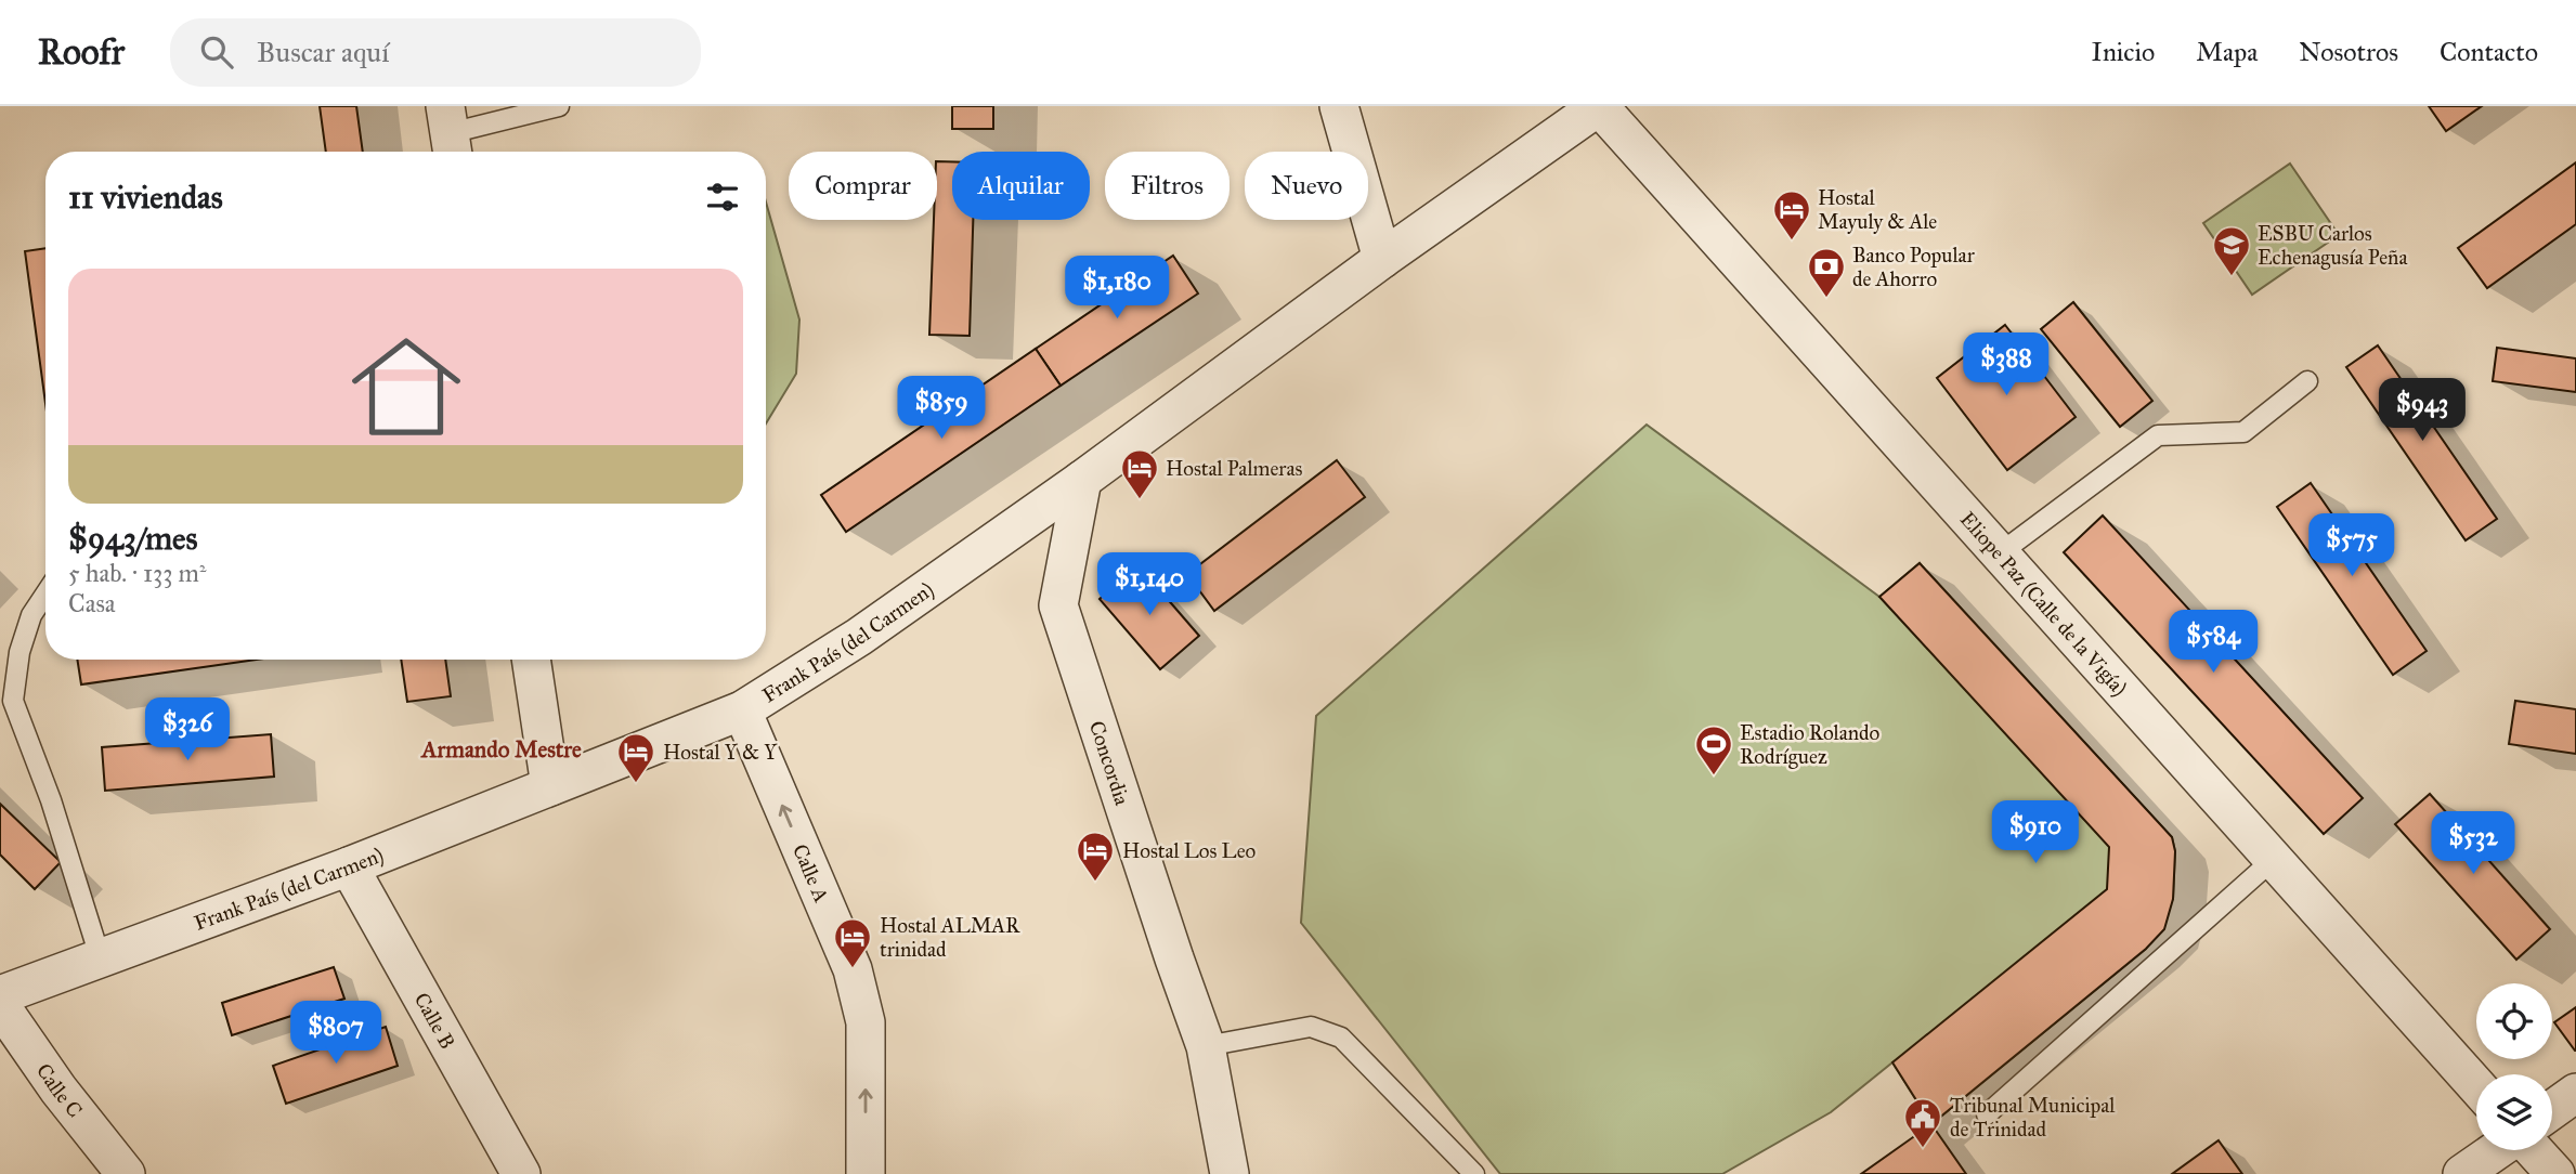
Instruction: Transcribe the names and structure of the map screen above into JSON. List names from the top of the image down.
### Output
{
  "streets": {
    "street": [
      "Eliope Paz (Calle de la Vigía)",
      "Frank País (del Carmen)",
      "Concordia",
      "Calle A",
      "Calle B",
      "Calle C"
    ]
  },
  "crossings": [
    ["Eliope Paz (Calle de la Vigía)", "Frank País (del Carmen)"],
    ["Frank País (del Carmen)", "Concordia"],
    ["Frank País (del Carmen)", "Calle A"],
    ["Frank País (del Carmen)", "Calle B"]
  ],
  "one_way": ["Calle A"],
  "districts": ["Armando Mestre"],
  "places": {
    "hotel": [
      "Hostal Mayuly & Ale",
      "Hostal Palmeras",
      "Hostal Y & Y",
      "Hostal Los Leo",
      "Hostal ALMAR trinidad"
    ],
    "school or university": ["ESBU Carlos Echenagusía Peña"],
    "bank": ["Banco Popular de Ahorro"],
    "sports": ["Estadio Rolando Rodríguez"],
    "public building": ["Tribunal Municipal de Trinidad"]
  },
  "page": {
    "header": "Roofr",
    "search": "Buscar aquí",
    "nav": [
      "Inicio",
      "Mapa",
      "Nosotros",
      "Contacto"
    ],
    "chip": [
      "Comprar",
      "Alquilar",
      "Filtros",
      "Nuevo"
    ],
    "heading": "11 viviendas",
    "list": [
      {
        "name": "$943/mes",
        "note": "5 hab. · 133 m² · Casa"
      }
    ],
    "price": [
      "$1,180",
      "$388",
      "$859",
      "$943",
      "$575",
      "$1,140",
      "$584",
      "$326",
      "$910",
      "$532",
      "$807"
    ]
  }
}
